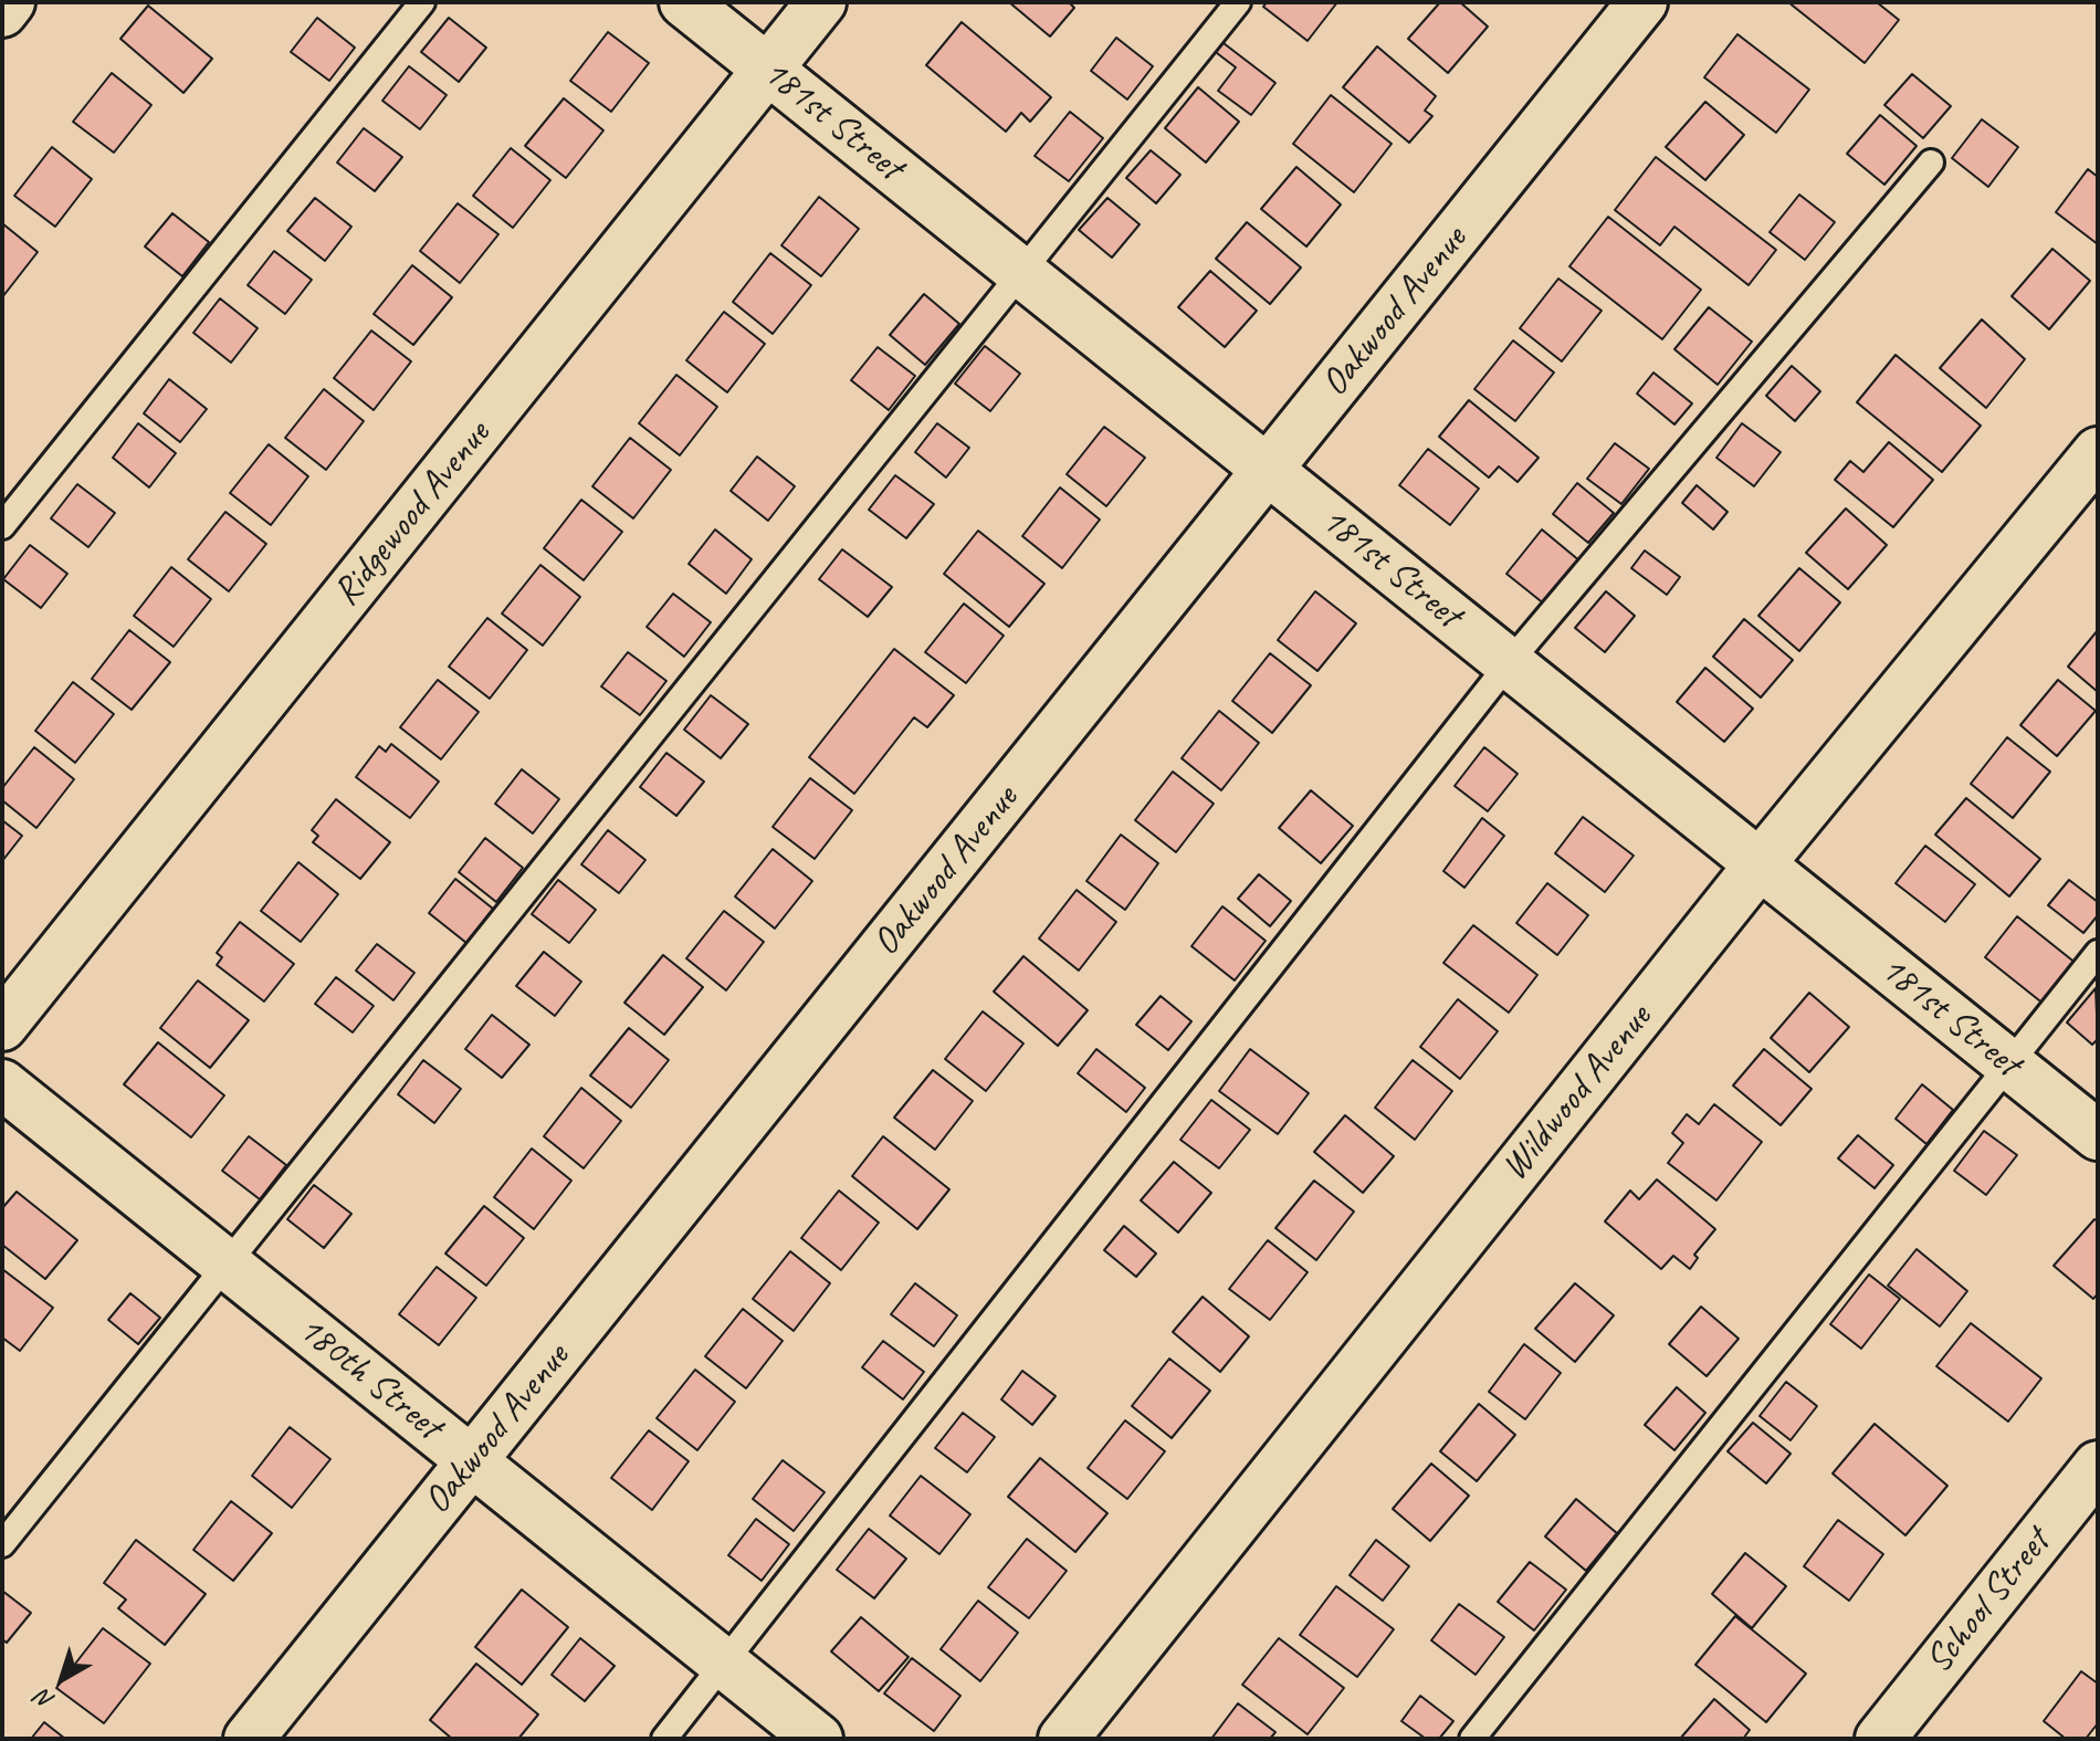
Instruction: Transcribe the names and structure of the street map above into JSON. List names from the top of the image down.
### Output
{
  "streets": {
    "street": [
      "181st Street",
      "Oakwood Avenue",
      "Ridgewood Avenue",
      "Wildwood Avenue",
      "180th Street",
      "School Street"
    ]
  },
  "crossings": [
    ["181st Street", "Oakwood Avenue"],
    ["181st Street", "Ridgewood Avenue"],
    ["181st Street", "Wildwood Avenue"],
    ["Oakwood Avenue", "180th Street"]
  ],
  "north": "bottom left"
}
